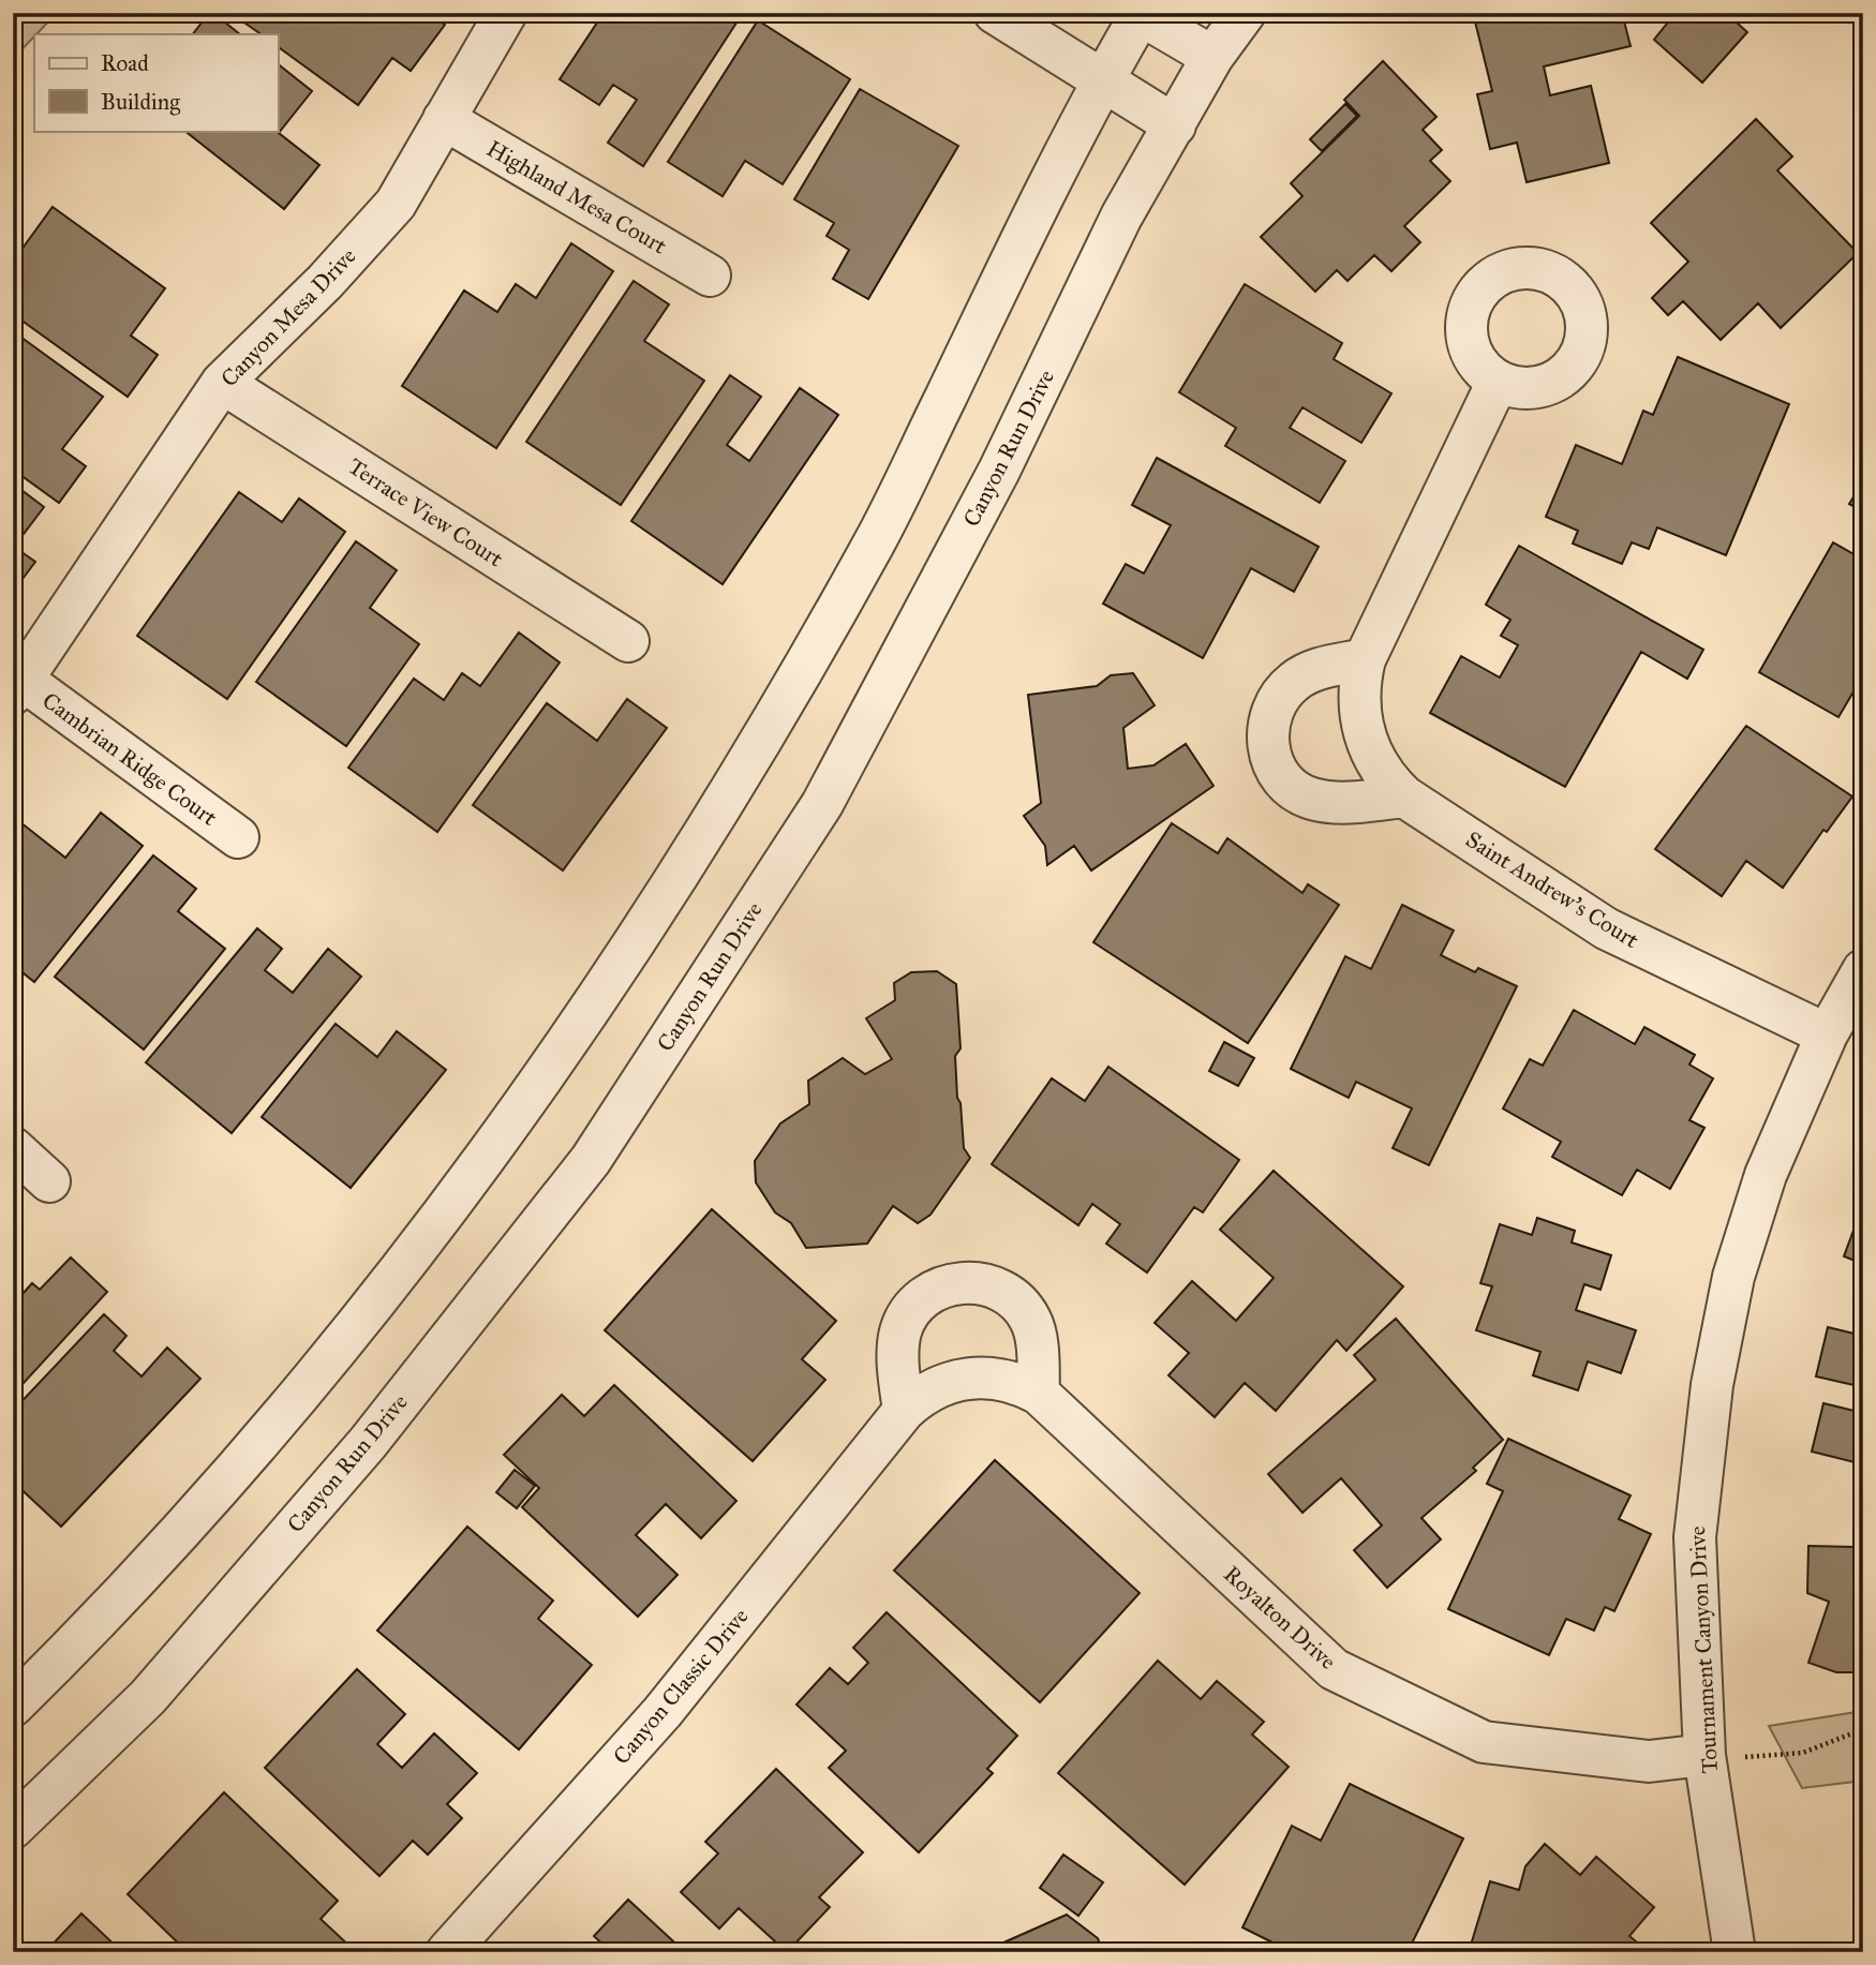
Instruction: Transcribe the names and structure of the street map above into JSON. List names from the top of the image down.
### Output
{
  "streets": {
    "street": [
      "Highland Mesa Court",
      "Canyon Mesa Drive",
      "Canyon Run Drive",
      "Terrace View Court",
      "Cambrian Ridge Court",
      "Saint Andrew's Court",
      "Royalton Drive",
      "Tournament Canyon Drive",
      "Canyon Classic Drive"
    ]
  },
  "crossings": [
    ["Highland Mesa Court", "Canyon Mesa Drive"],
    ["Canyon Mesa Drive", "Terrace View Court"],
    ["Canyon Mesa Drive", "Cambrian Ridge Court"],
    ["Saint Andrew's Court", "Tournament Canyon Drive"],
    ["Royalton Drive", "Tournament Canyon Drive"],
    ["Royalton Drive", "Canyon Classic Drive"]
  ],
  "legend": ["Road", "Building"]
}
